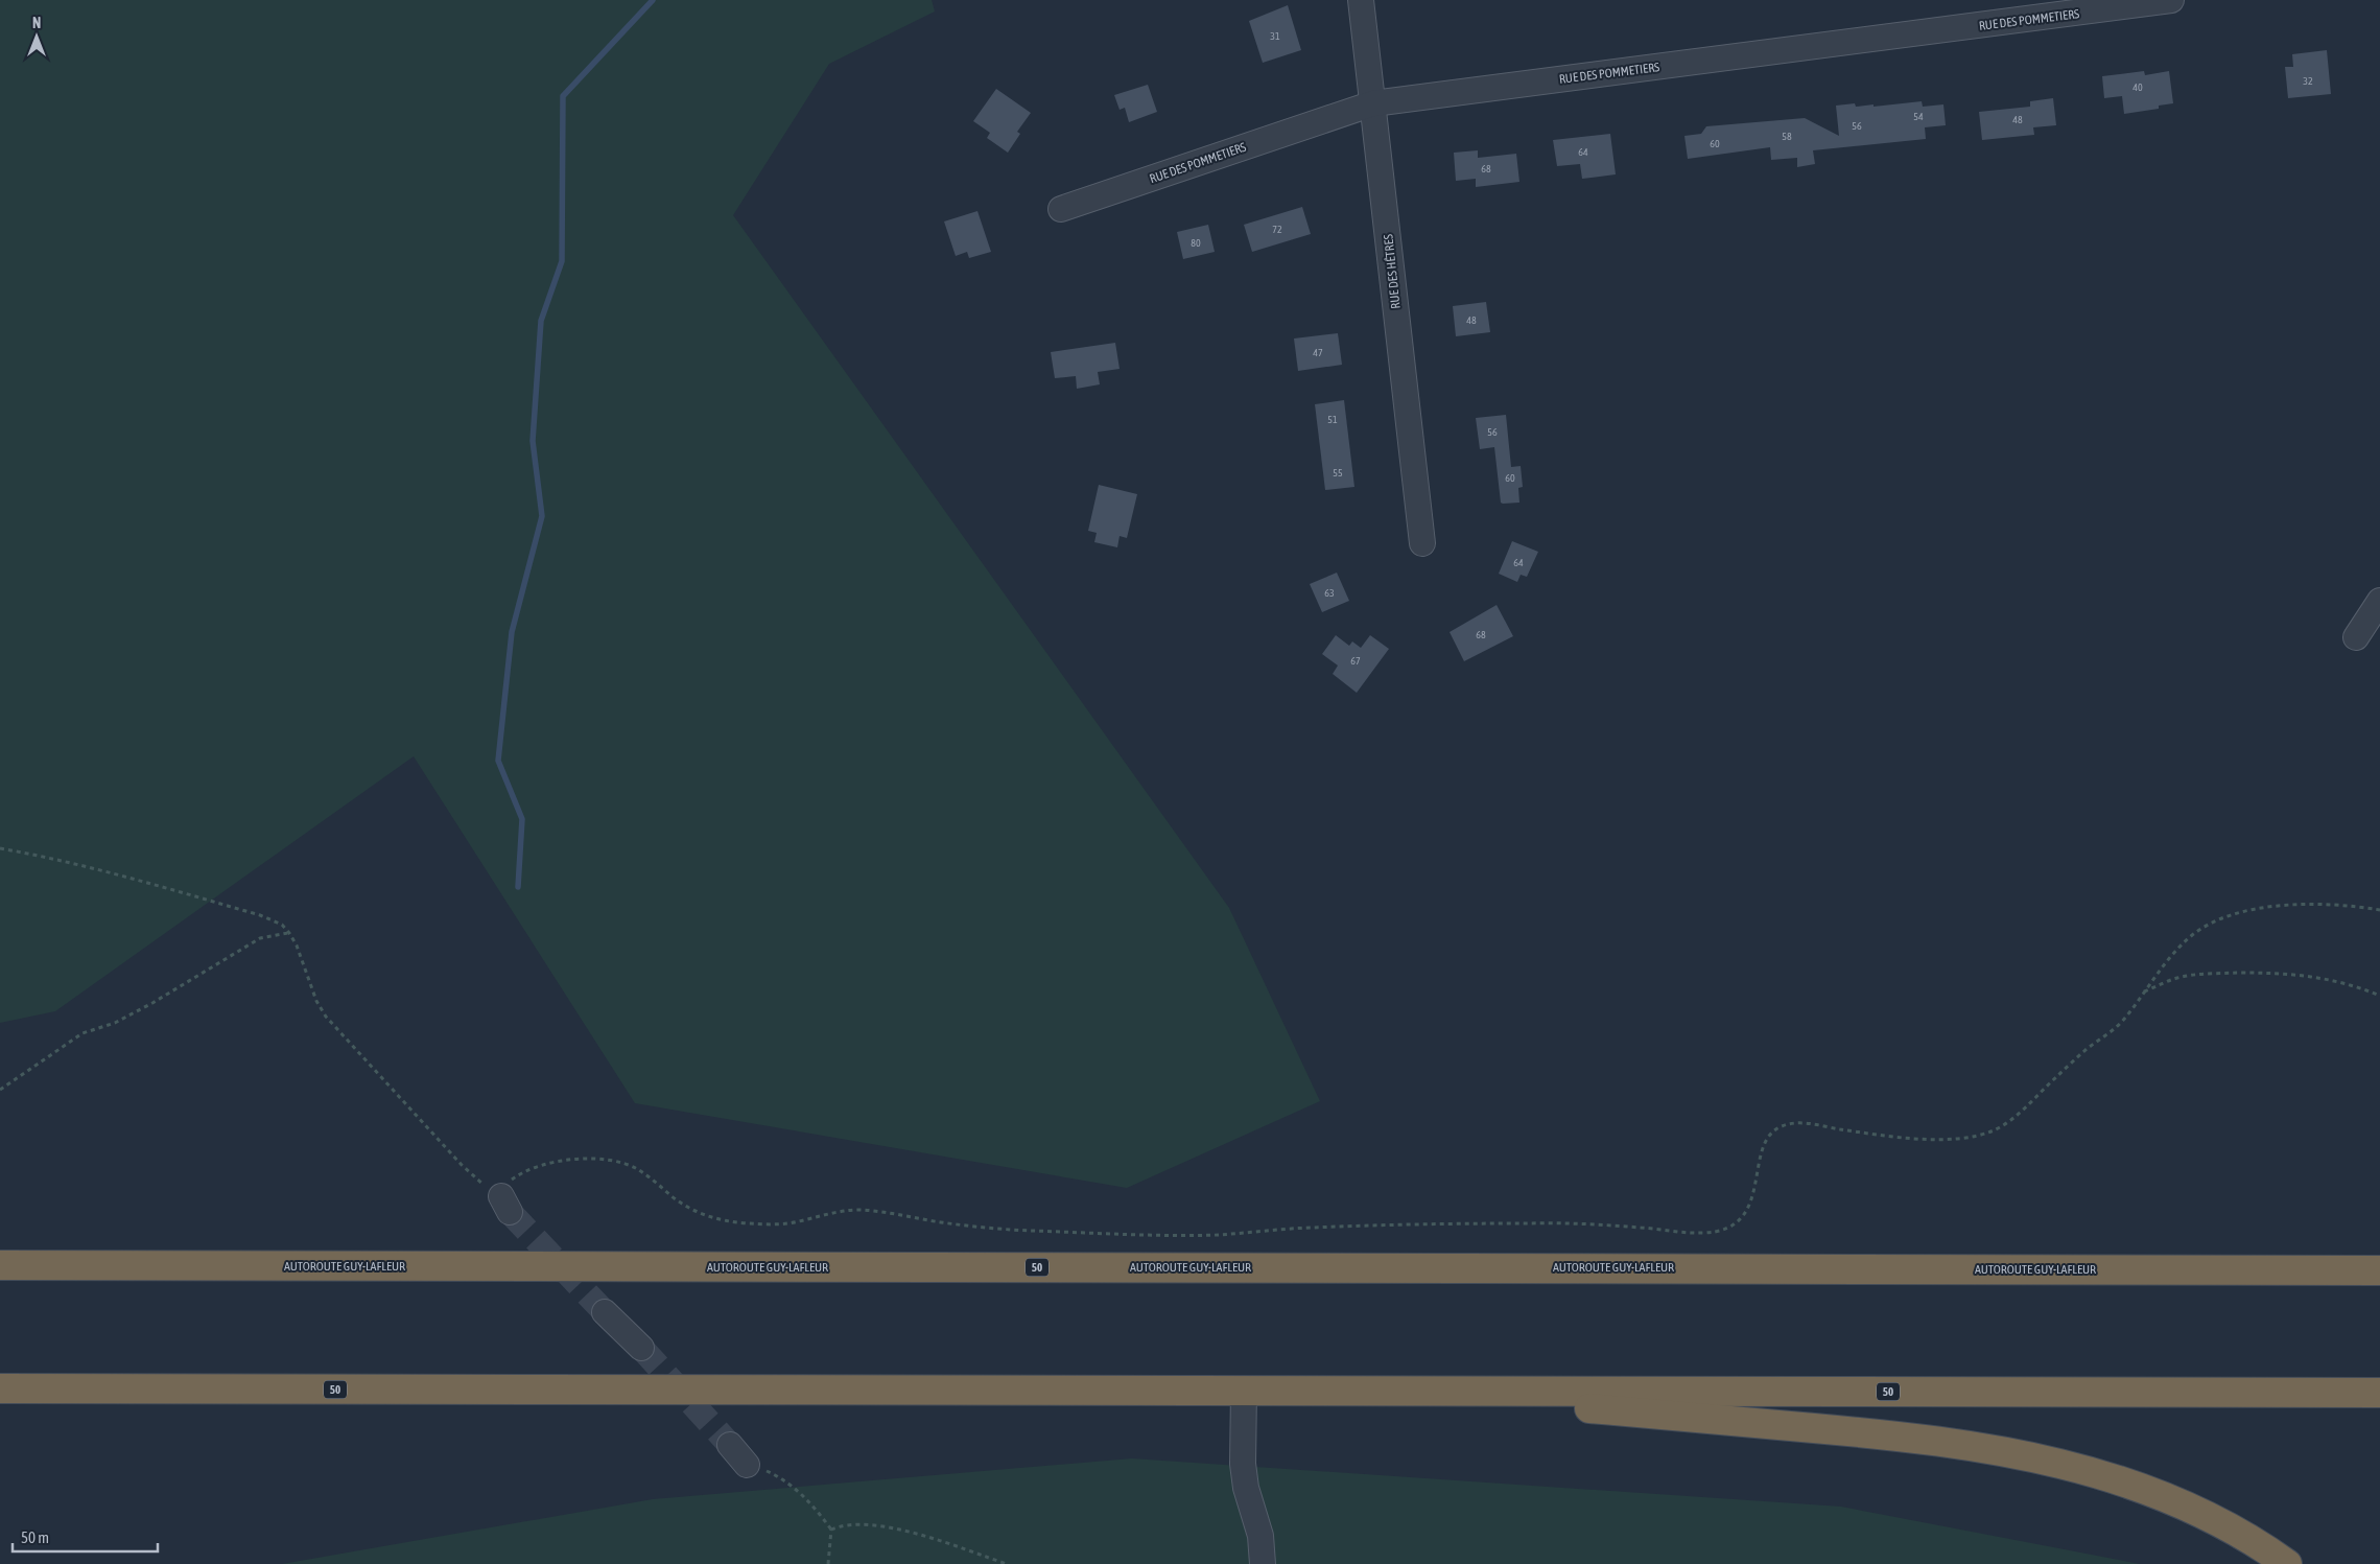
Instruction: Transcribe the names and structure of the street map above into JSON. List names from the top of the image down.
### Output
{
  "streets": {
    "highway": ["AUTOROUTE GUY-LAFLEUR", "50"],
    "street": ["RUE DES POMMETIERS", "RUE DES HÊTRES"]
  },
  "crossings": [
    ["RUE DES POMMETIERS", "RUE DES HÊTRES"]
  ],
  "house_numbers": [
    "31",
    "32",
    "40",
    "54",
    "48",
    "56",
    "58",
    "60",
    "64",
    "68",
    "72",
    "80",
    "48",
    "47",
    "51",
    "56",
    "55",
    "60",
    "64",
    "63",
    "68",
    "67"
  ],
  "scale_bar": "50 m",
  "north": "top"
}
